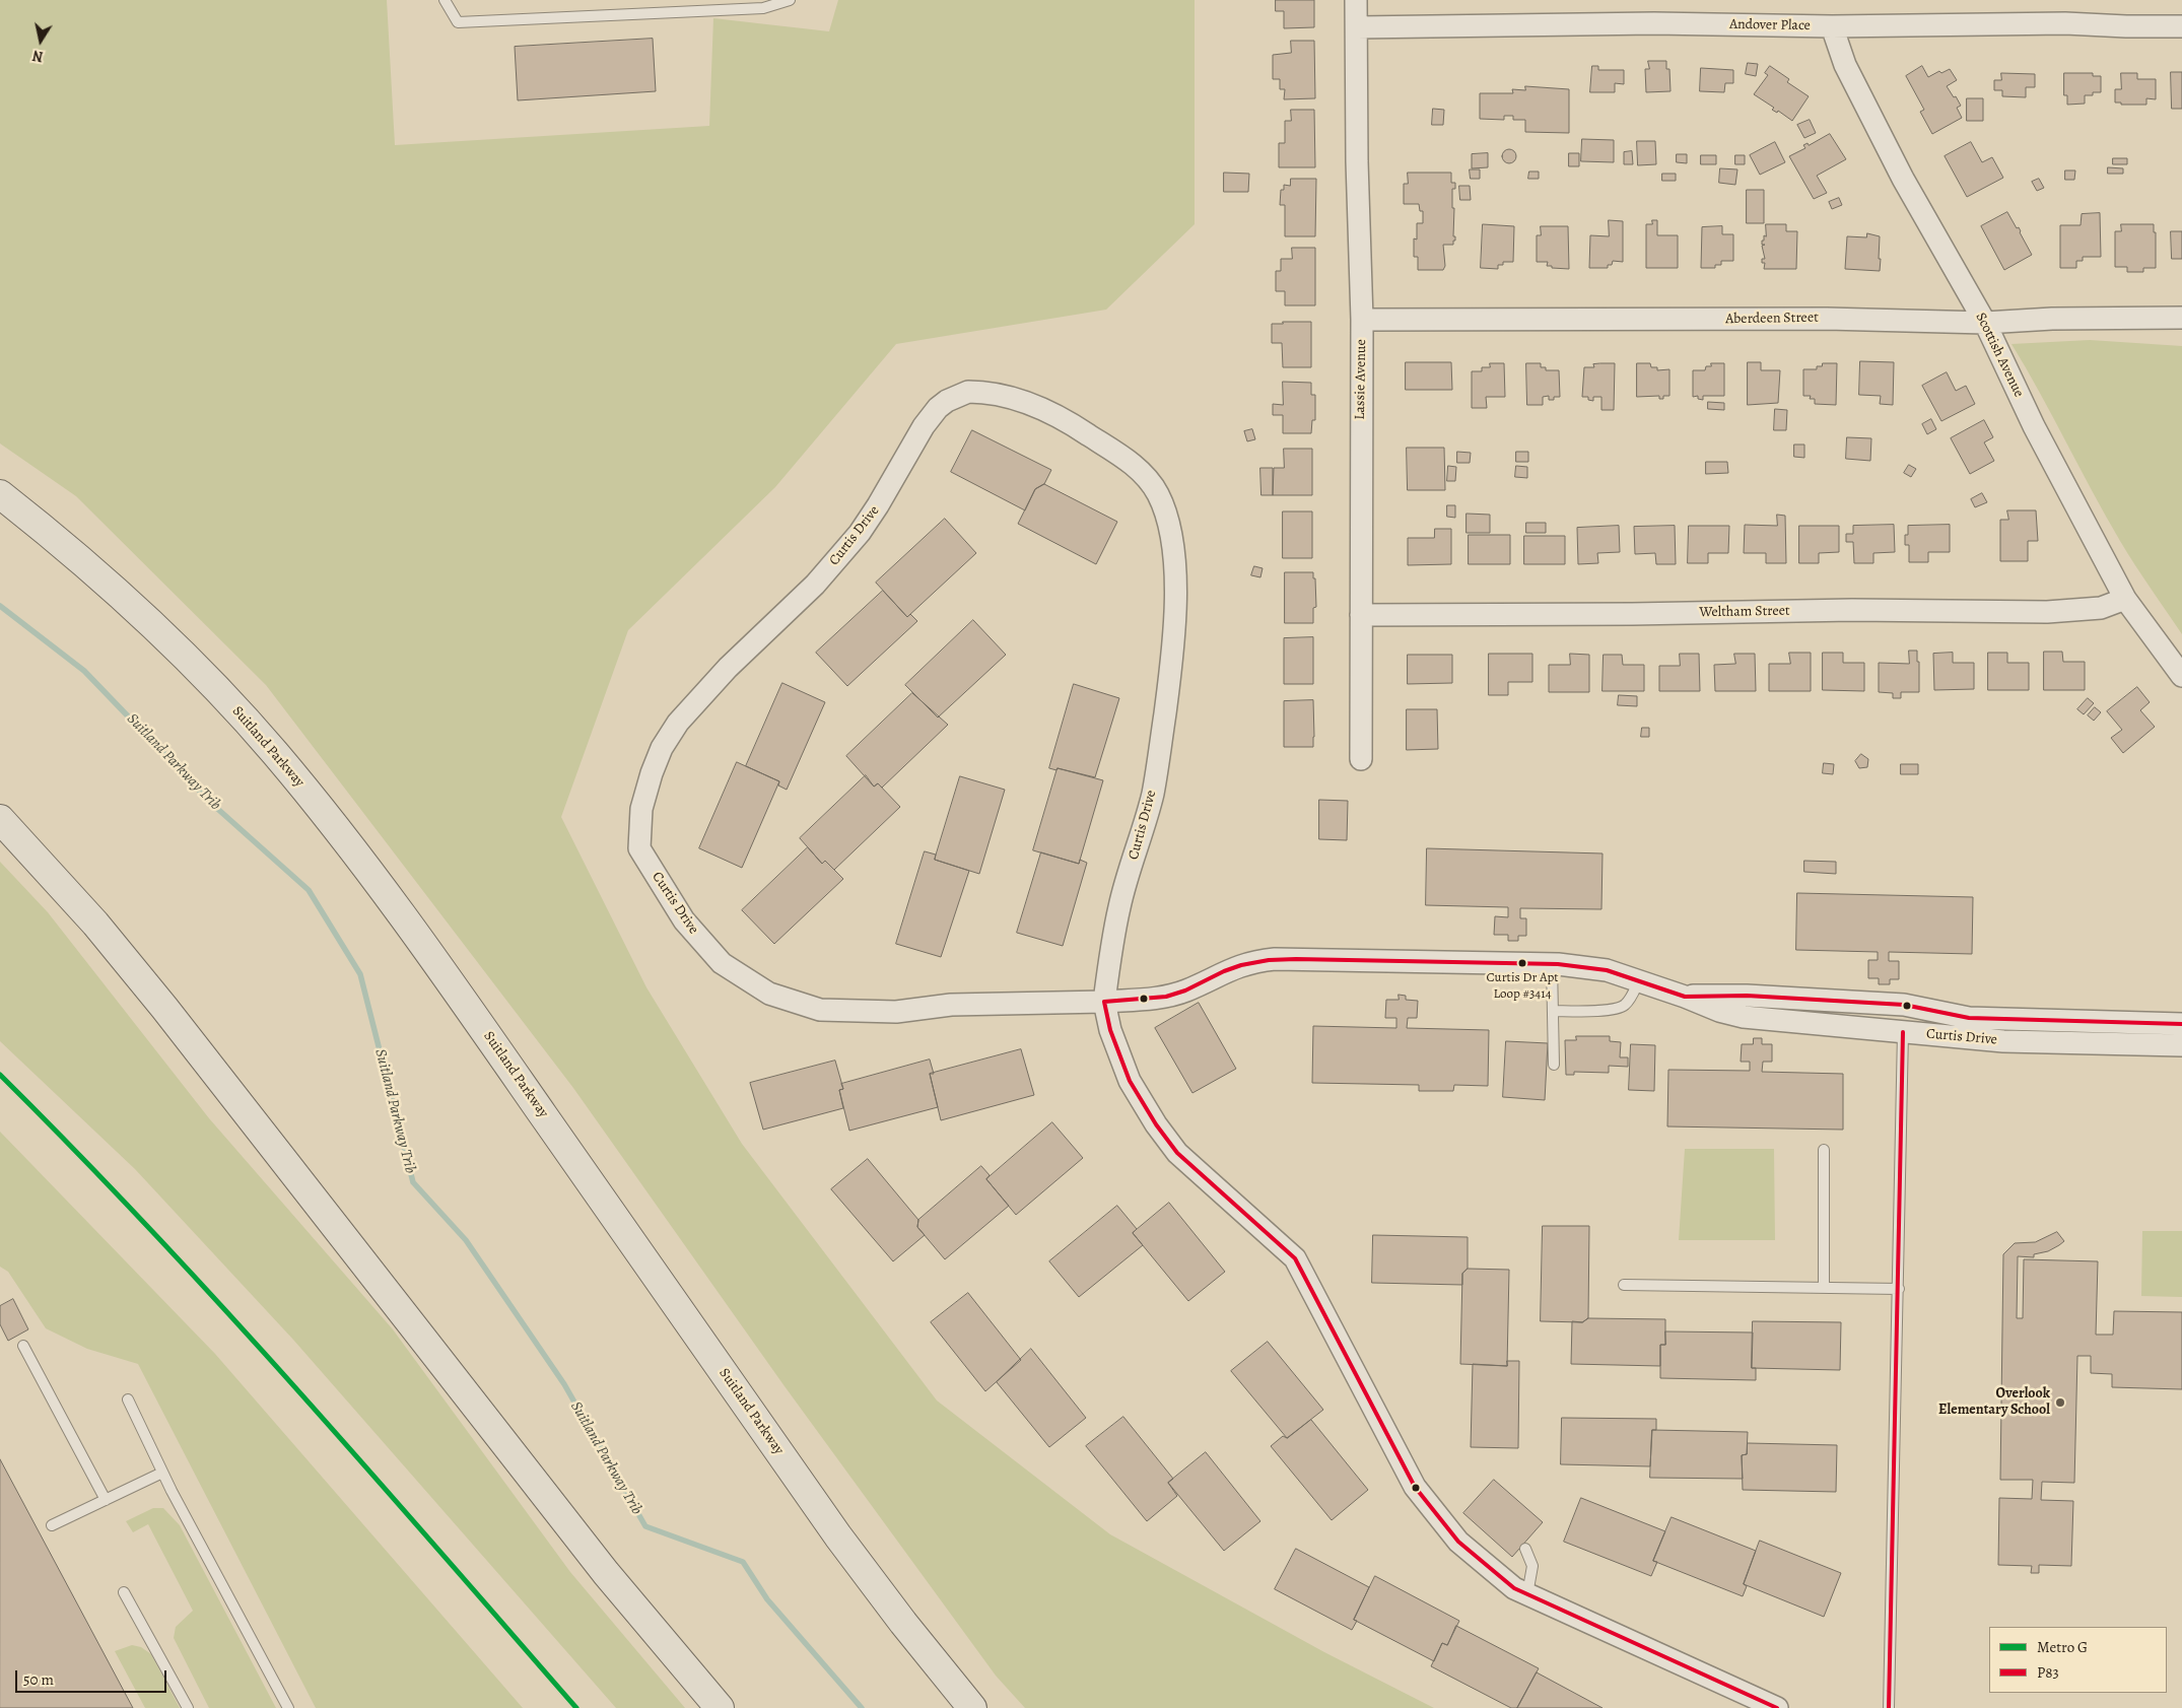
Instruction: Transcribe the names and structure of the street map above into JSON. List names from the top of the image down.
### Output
{
  "streets": {
    "highway": ["Suitland Parkway"],
    "street": [
      "Andover Place",
      "Aberdeen Street",
      "Scottish Avenue",
      "Lassie Avenue",
      "Curtis Drive",
      "Weltham Street"
    ]
  },
  "crossings": [
    ["Andover Place", "Scottish Avenue"],
    ["Andover Place", "Lassie Avenue"],
    ["Aberdeen Street", "Scottish Avenue"],
    ["Aberdeen Street", "Lassie Avenue"],
    ["Scottish Avenue", "Weltham Street"],
    ["Lassie Avenue", "Weltham Street"]
  ],
  "water": ["Suitland Parkway Trib"],
  "places": ["Curtis Dr Apt Loop #3414", "Overlook Elementary School"],
  "lines": ["transit line P83", "metro line G"],
  "legend": ["Metro G", "P83"],
  "scale_bar": "50 m",
  "north": "bottom"
}
